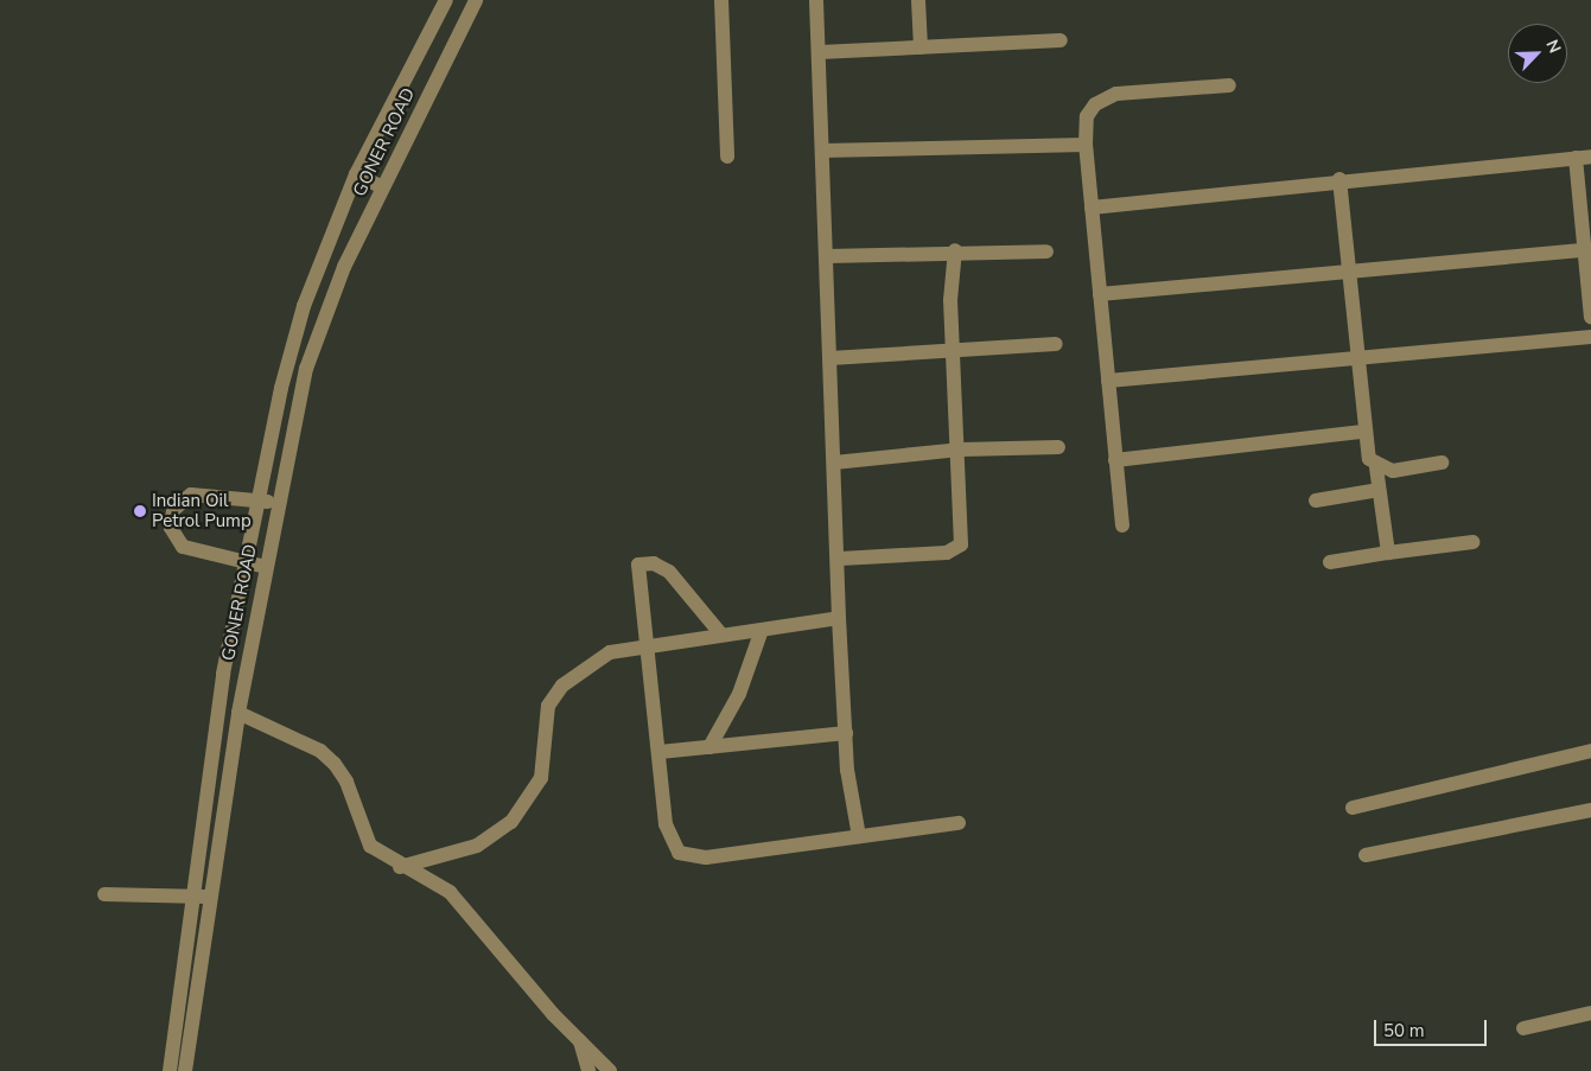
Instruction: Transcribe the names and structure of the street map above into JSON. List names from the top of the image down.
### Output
{
  "streets": {
    "street": ["GONER ROAD"]
  },
  "places": ["Indian Oil Petrol Pump"],
  "scale_bar": "50 m",
  "north": "top right"
}
